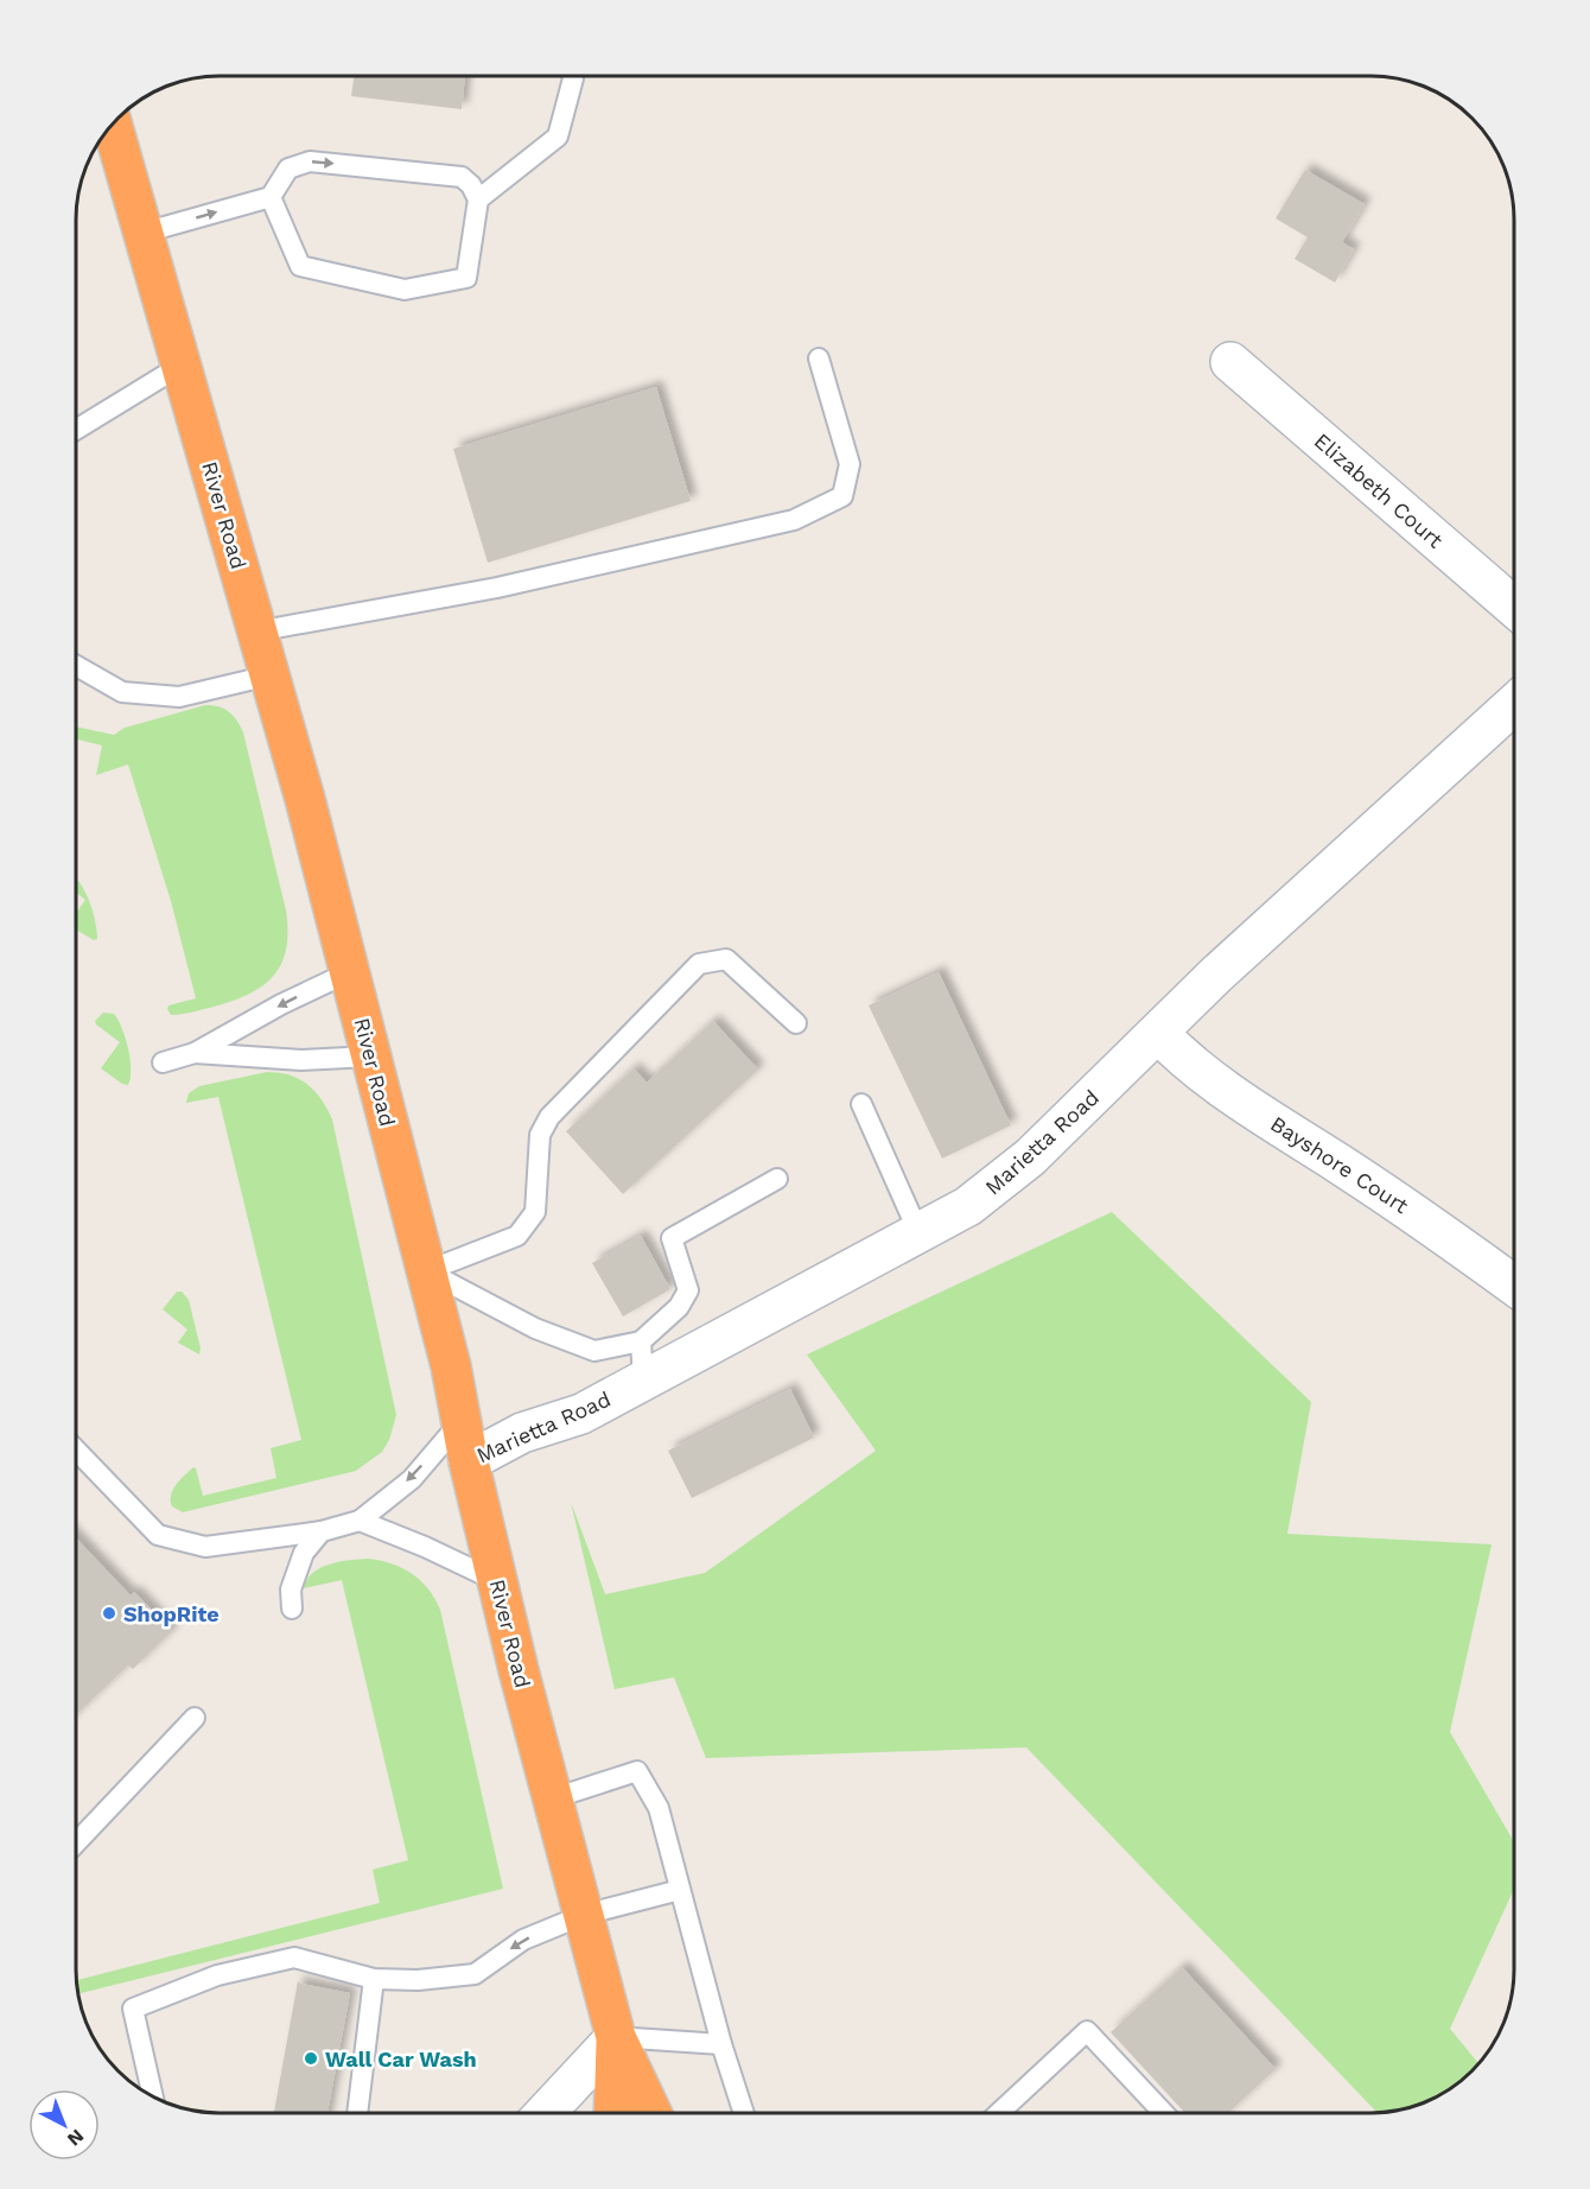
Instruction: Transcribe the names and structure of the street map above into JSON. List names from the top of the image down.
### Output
{
  "streets": {
    "highway": ["River Road"],
    "street": ["Elizabeth Court", "Marietta Road", "Bayshore Court"]
  },
  "crossings": [
    ["River Road", "Marietta Road"],
    ["Marietta Road", "Bayshore Court"]
  ],
  "places": ["ShopRite", "Wall Car Wash"],
  "north": "bottom right"
}
